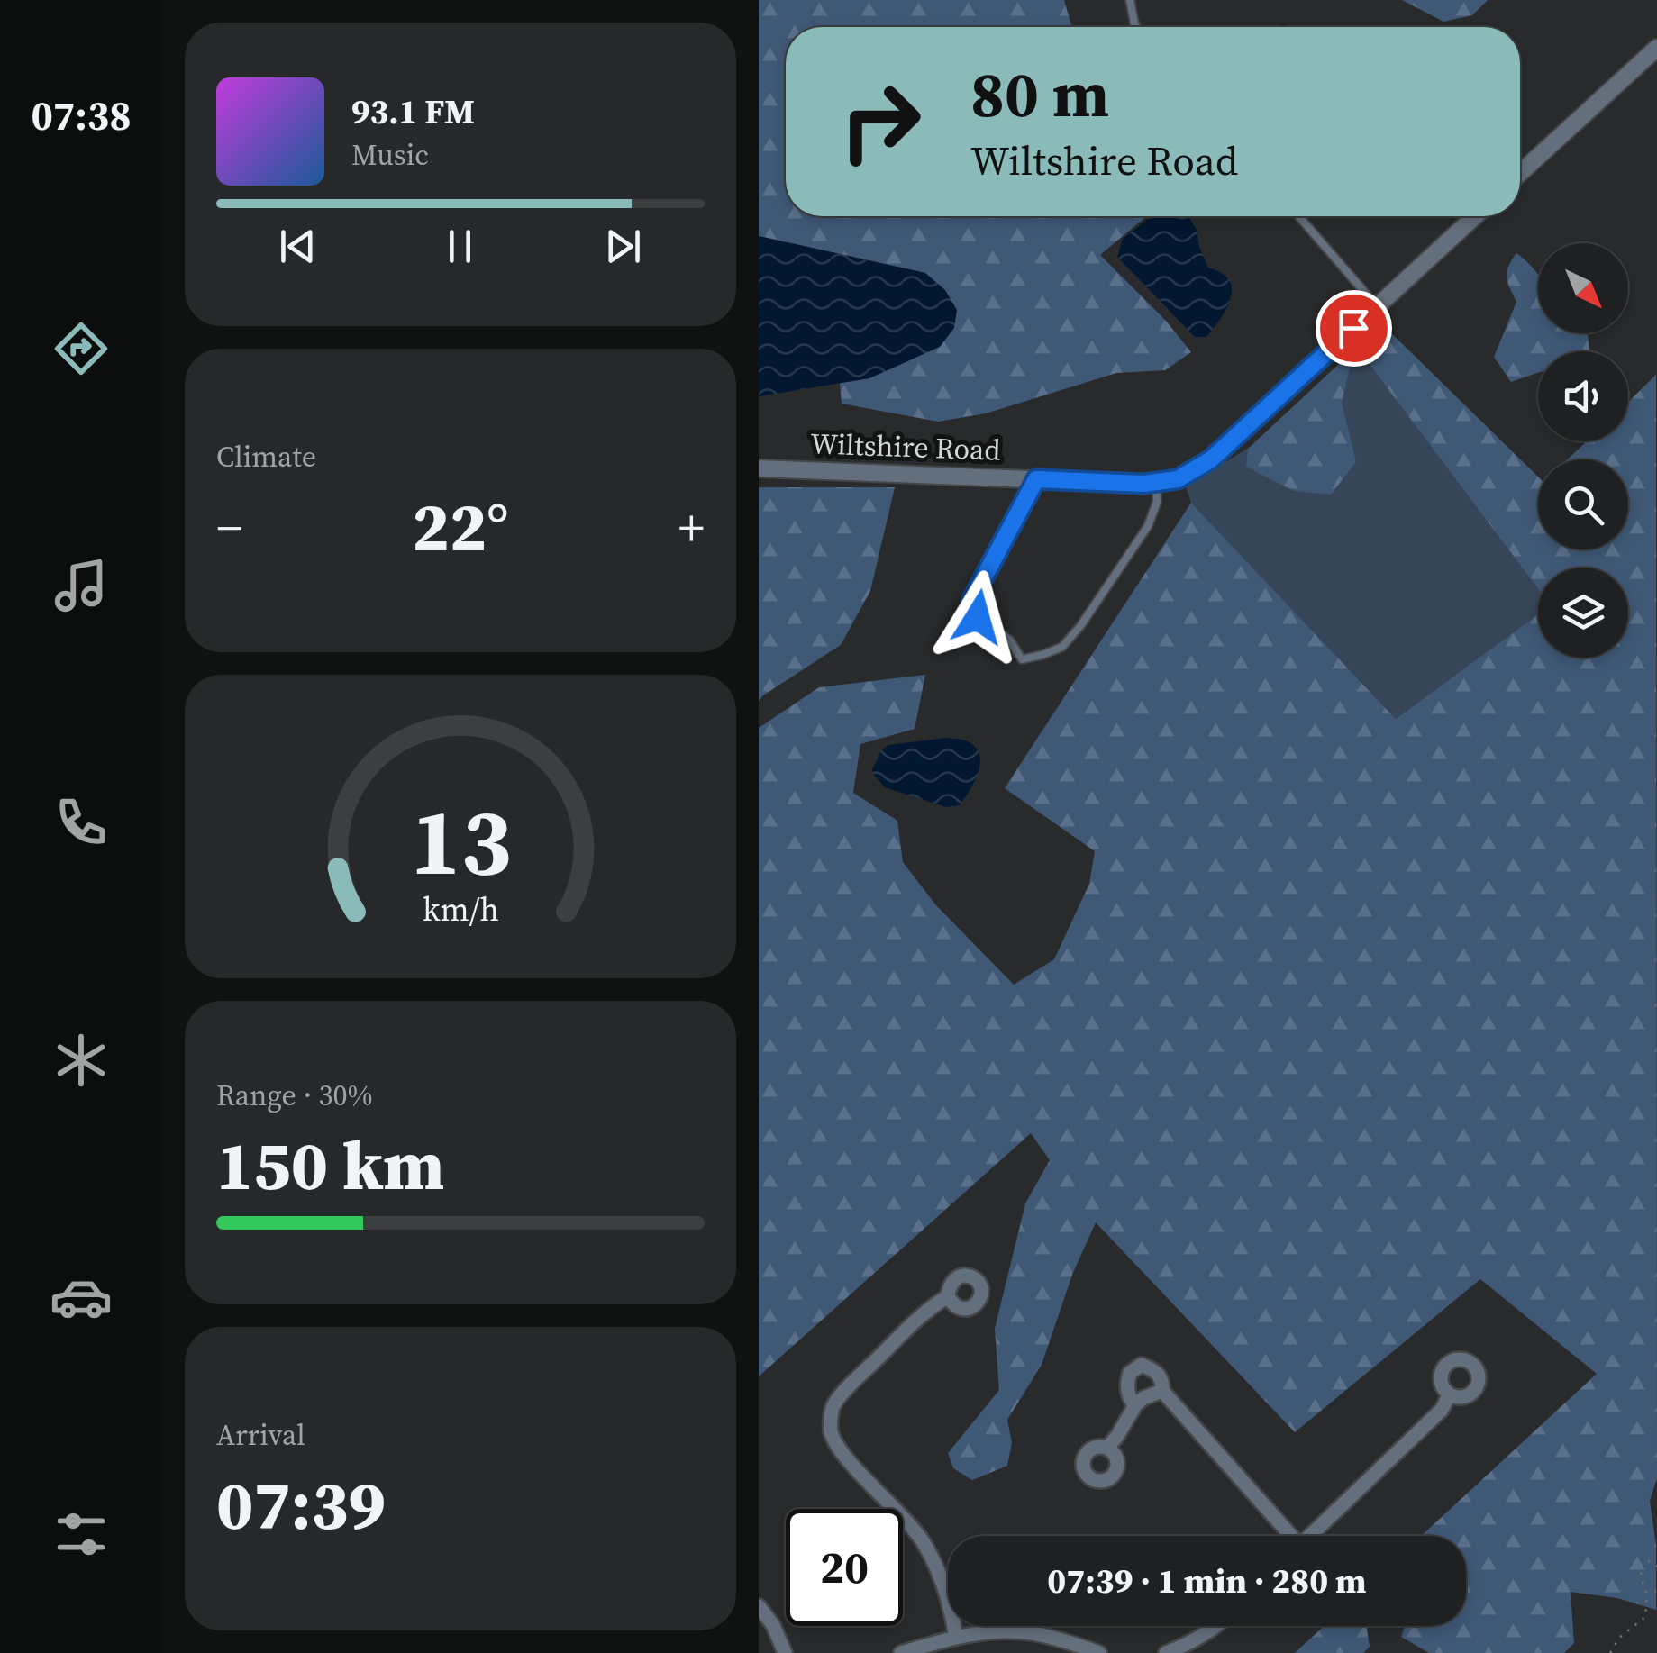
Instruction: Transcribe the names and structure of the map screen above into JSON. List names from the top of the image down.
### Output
{
  "streets": {
    "street": ["Wiltshire Road"]
  },
  "north": "bottom right",
  "page": {
    "tabs": "07:38",
    "turn": ["80 m", "Wiltshire Road"],
    "song": ["93.1 FM", "Music"],
    "tile": [
      "Climate",
      ["Range · 30%", "150 km"],
      ["Arrival", "07:39"]
    ],
    "heat": ["−", "22°", "+"],
    "limit": "20",
    "trip": "07:39 · 1 min · 280 m",
    "gauge": ["13", "km/h"]
  }
}
